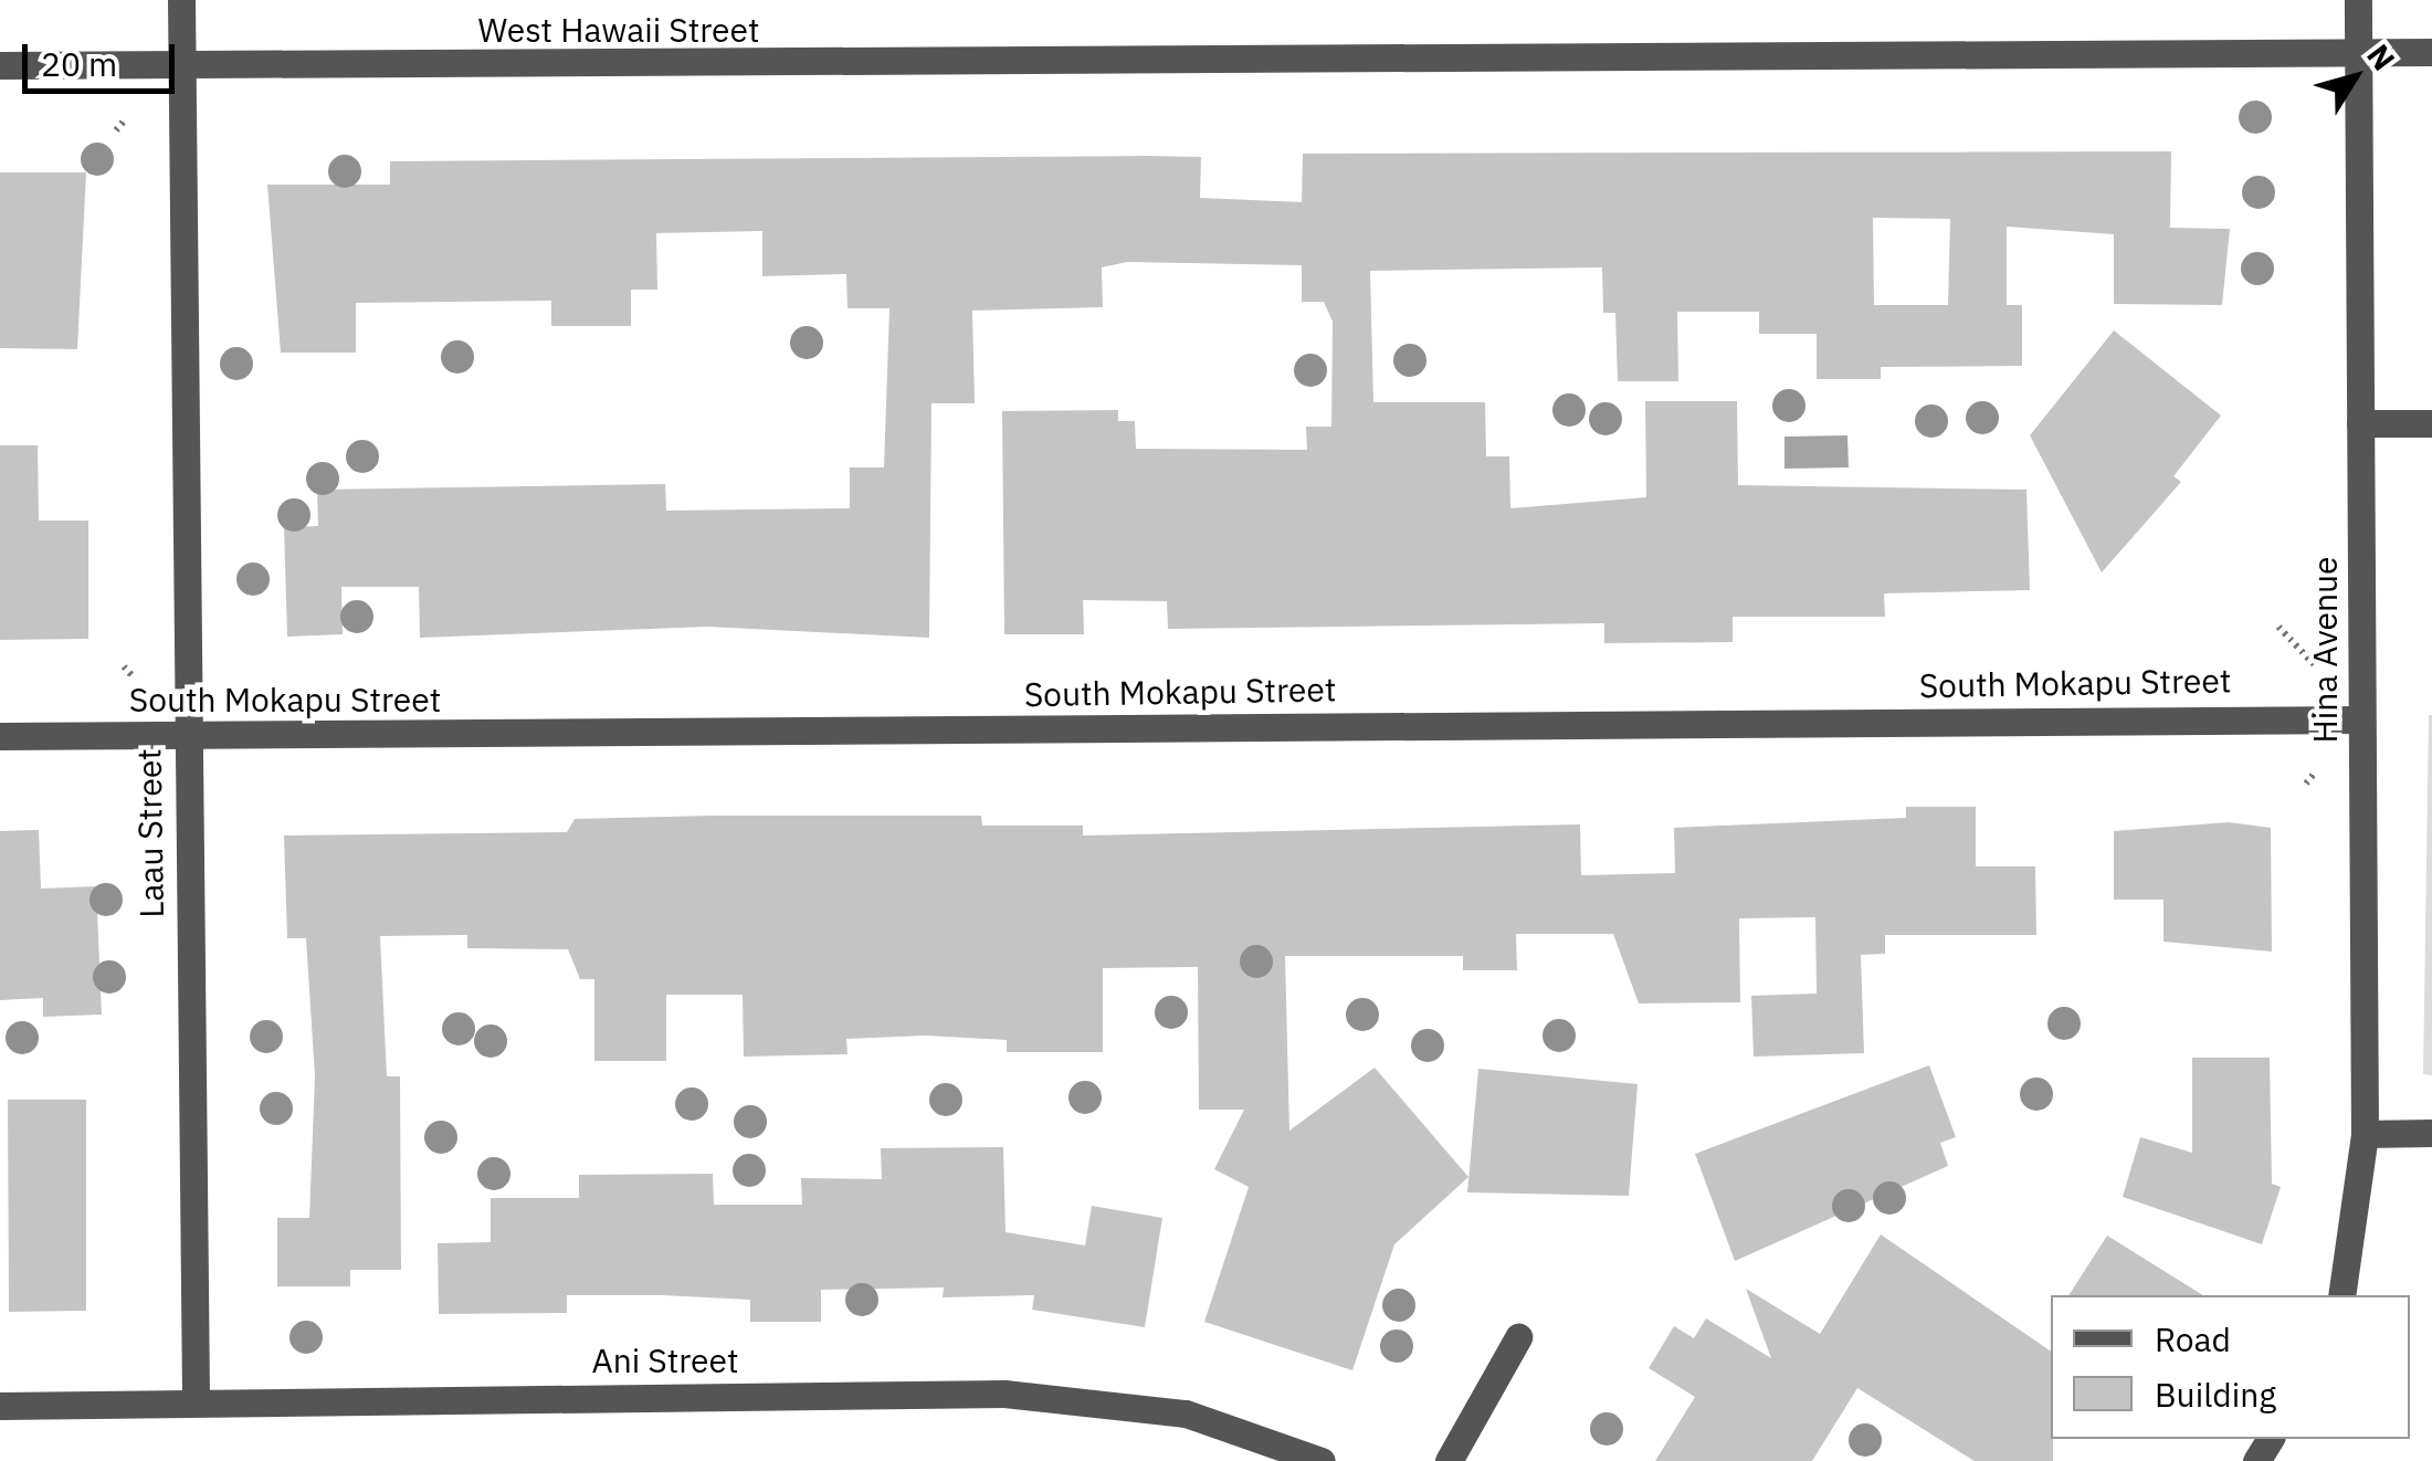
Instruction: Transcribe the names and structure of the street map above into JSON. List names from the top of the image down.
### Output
{
  "streets": {
    "street": [
      "West Hawaii Street",
      "Hina Avenue",
      "South Mokapu Street",
      "Laau Street",
      "Ani Street"
    ]
  },
  "crossings": [
    ["West Hawaii Street", "Hina Avenue"],
    ["West Hawaii Street", "Laau Street"],
    ["Hina Avenue", "South Mokapu Street"],
    ["South Mokapu Street", "Laau Street"],
    ["Laau Street", "Ani Street"]
  ],
  "legend": ["Road", "Building"],
  "scale_bar": "20 m",
  "north": "top right"
}
